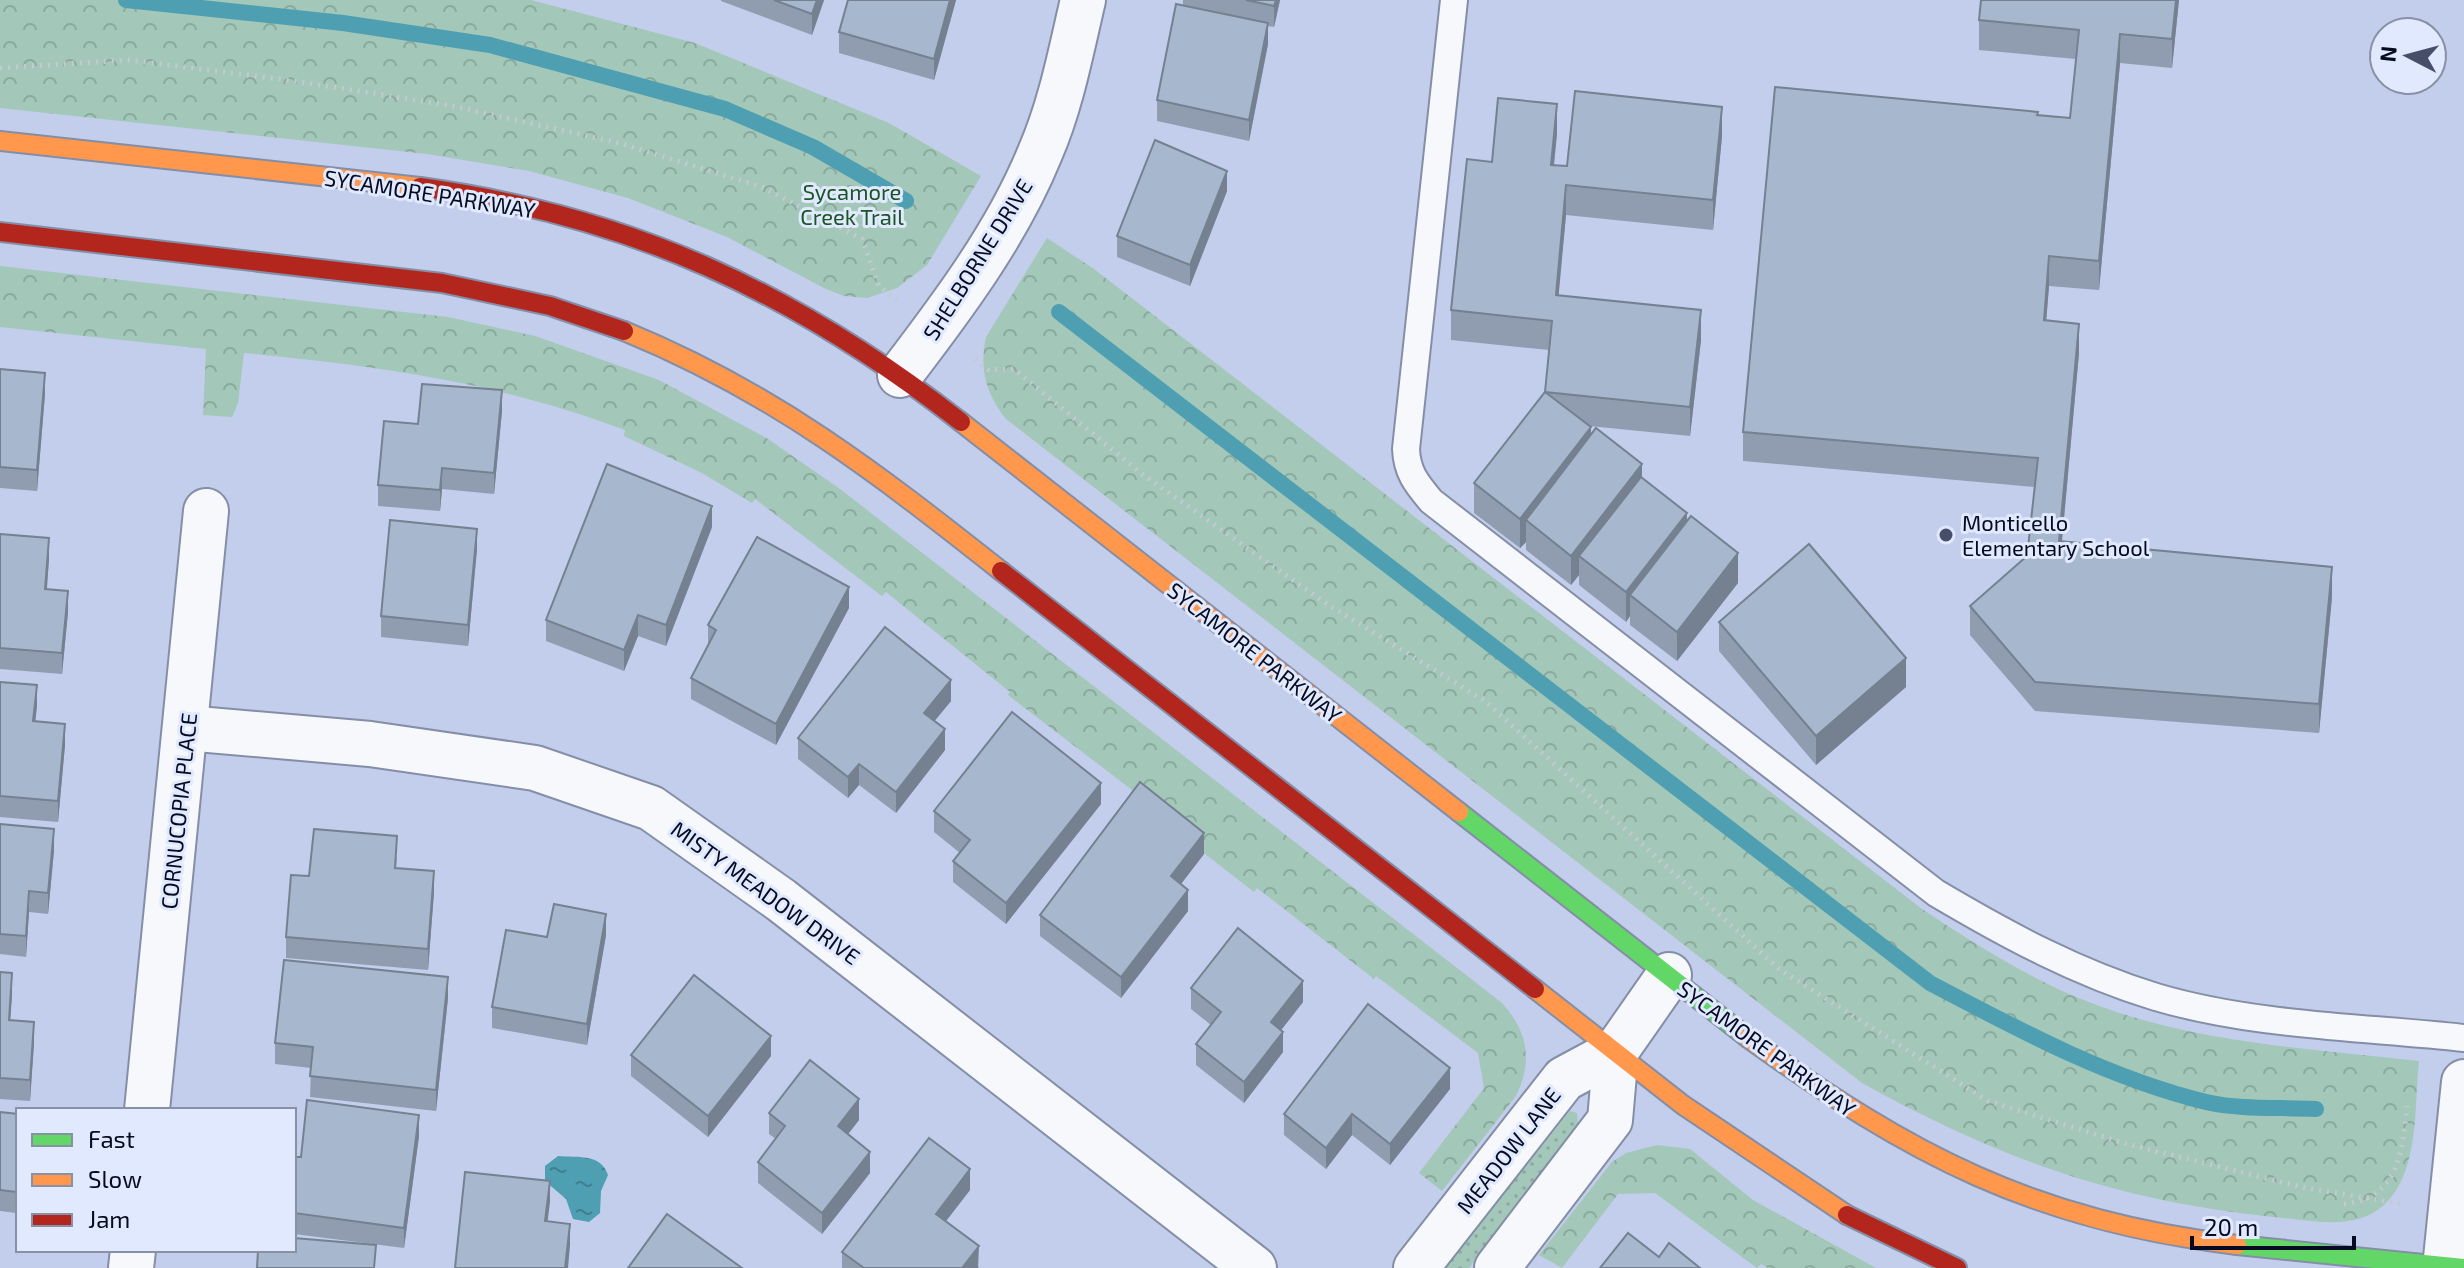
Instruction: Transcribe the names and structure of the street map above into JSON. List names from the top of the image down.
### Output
{
  "streets": {
    "main road": ["SYCAMORE PARKWAY"],
    "street": [
      "SHELBORNE DRIVE",
      "CORNUCOPIA PLACE",
      "MISTY MEADOW DRIVE",
      "MEADOW LANE"
    ]
  },
  "crossings": [
    ["SYCAMORE PARKWAY", "SHELBORNE DRIVE"],
    ["SYCAMORE PARKWAY", "MEADOW LANE"],
    ["CORNUCOPIA PLACE", "MISTY MEADOW DRIVE"]
  ],
  "parks": ["Sycamore Creek Trail"],
  "places": ["Monticello Elementary School"],
  "legend": ["Fast", "Slow", "Jam"],
  "scale_bar": "20 m",
  "north": "left"
}
